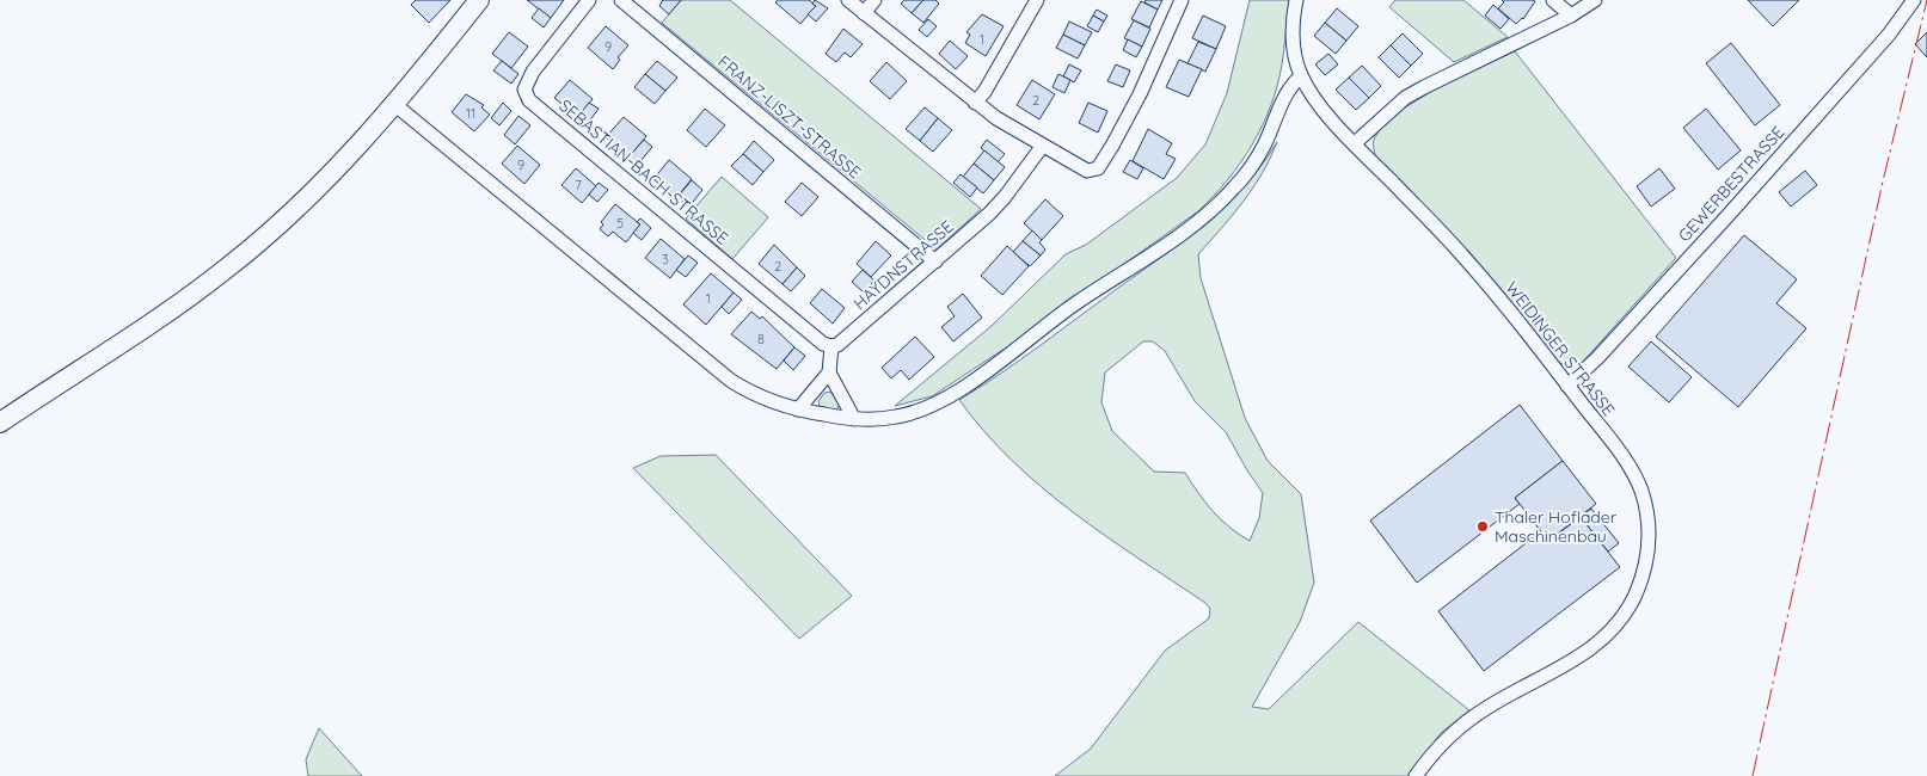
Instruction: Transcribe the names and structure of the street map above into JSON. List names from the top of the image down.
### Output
{
  "streets": {
    "street": [
      "FRANZ-LISZT-STRASSE",
      "SEBASTIAN-BACH-STRASSE",
      "GEWERBESTRASSE",
      "HAYDNSTRASSE",
      "WEIDINGER STRASSE"
    ]
  },
  "crossings": [
    ["FRANZ-LISZT-STRASSE", "HAYDNSTRASSE"],
    ["SEBASTIAN-BACH-STRASSE", "HAYDNSTRASSE"],
    ["GEWERBESTRASSE", "WEIDINGER STRASSE"]
  ],
  "places": ["Thaler Hoflader Maschinenbau"],
  "house_numbers": [
    "1",
    "9",
    "2",
    "11",
    "9",
    "7",
    "5",
    "3",
    "2",
    "1",
    "8"
  ]
}
